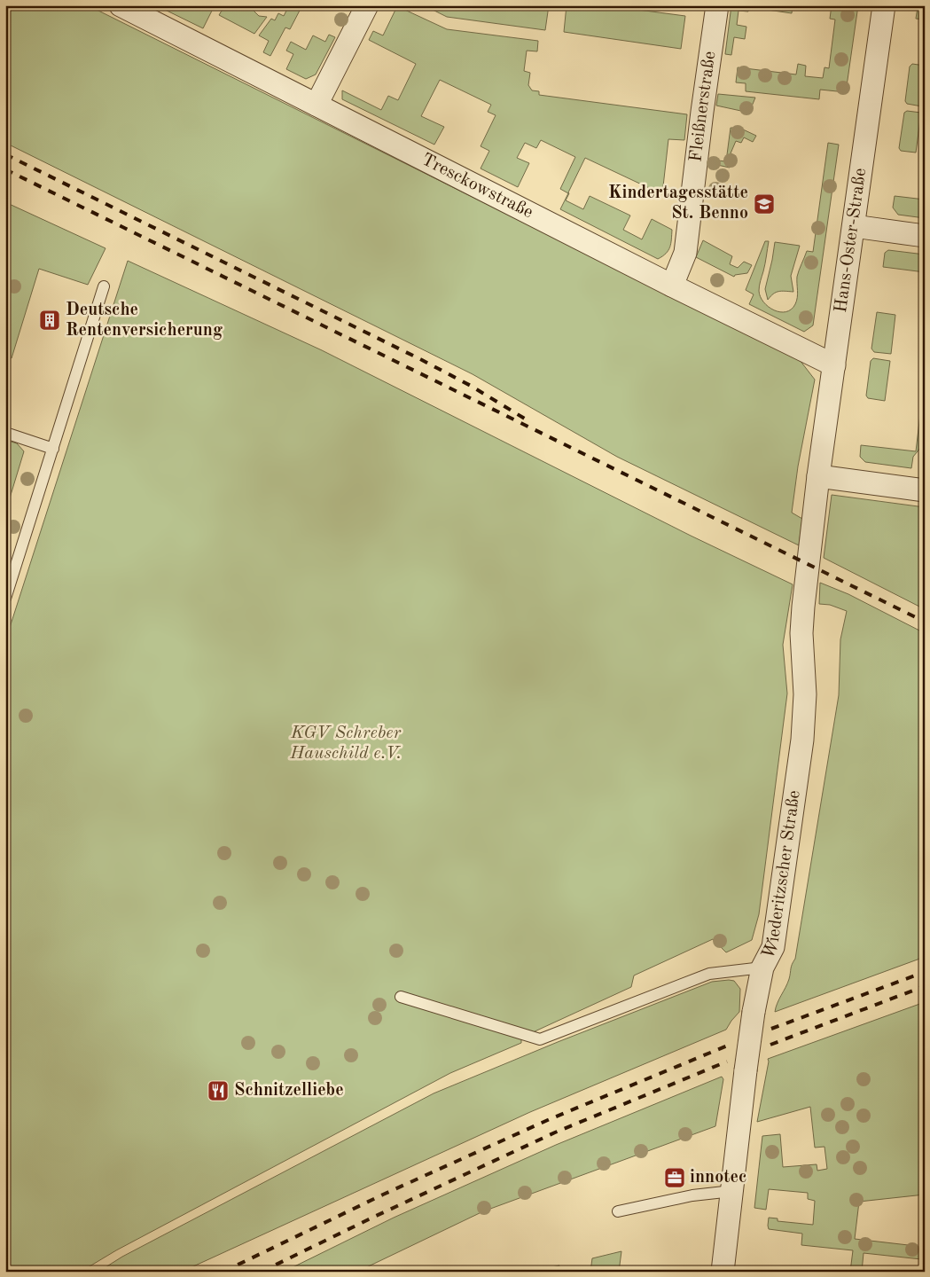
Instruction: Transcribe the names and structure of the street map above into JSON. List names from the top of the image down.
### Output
{
  "streets": {
    "street": [
      "Fleißnerstraße",
      "Tresckowstraße",
      "Hans-Oster-Straße",
      "Wiederitzscher Straße"
    ]
  },
  "crossings": [
    ["Fleißnerstraße", "Tresckowstraße"],
    ["Tresckowstraße", "Hans-Oster-Straße"],
    ["Hans-Oster-Straße", "Wiederitzscher Straße"]
  ],
  "parks": ["KGV Schreber Hauschild e.V."],
  "places": {
    "school or university": ["Kindertagesstätte St. Benno"],
    "building": ["Deutsche Rentenversicherung"],
    "restaurant": ["Schnitzelliebe"],
    "office": ["innotec"]
  }
}
